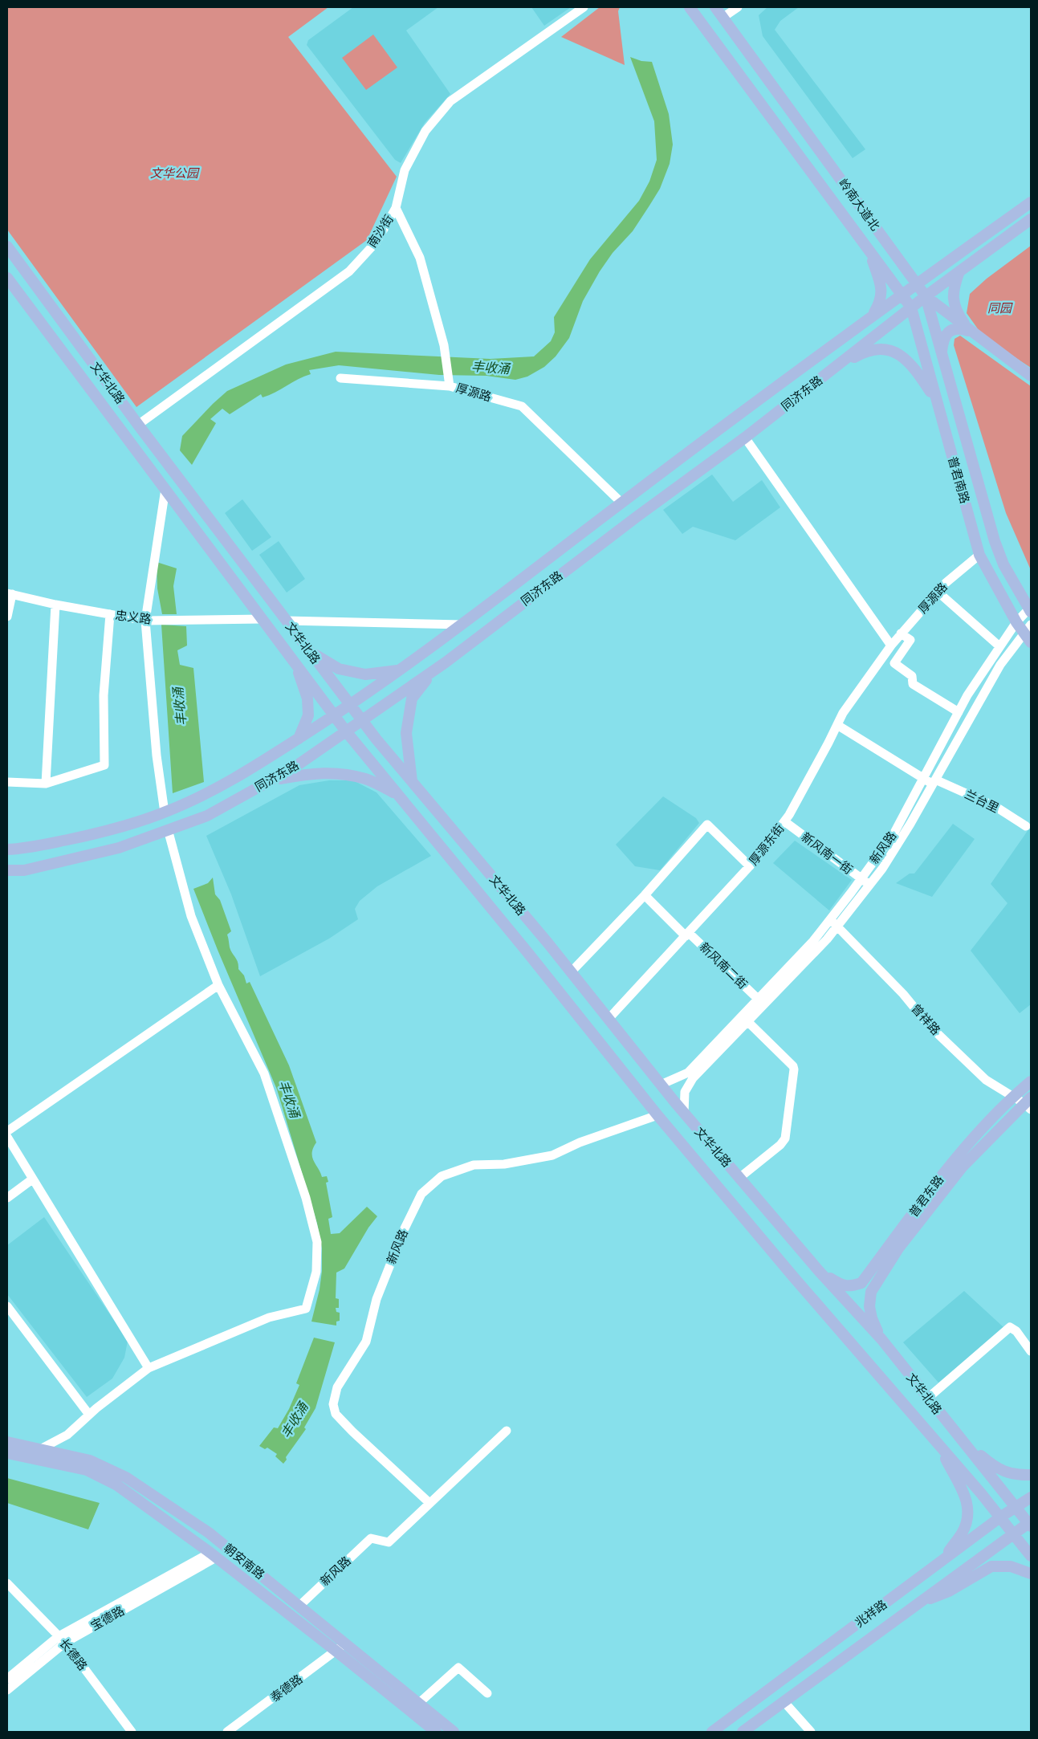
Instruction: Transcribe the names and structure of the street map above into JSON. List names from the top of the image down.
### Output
{
  "streets": {
    "main road": [
      "岭南大道北",
      "文华北路",
      "同济东路",
      "普君南路",
      "普君东路",
      "朝安南路",
      "兆祥路"
    ],
    "street": [
      "南沙街",
      "厚源路",
      "忠义路",
      "兰台里",
      "厚源东街",
      "新风路",
      "新风南一街",
      "新风南二街",
      "曾祥路",
      "宝德路",
      "长德路",
      "泰德路"
    ]
  },
  "crossings": [
    ["岭南大道北", "同济东路"],
    ["岭南大道北", "普君南路"],
    ["南沙街", "文华北路"],
    ["南沙街", "厚源路"],
    ["文华北路", "同济东路"],
    ["文华北路", "忠义路"],
    ["文华北路", "厚源东街"],
    ["文华北路", "新风路"],
    ["文华北路", "兆祥路"],
    ["厚源路", "同济东路"],
    ["厚源路", "普君南路"],
    ["厚源路", "厚源东街"],
    ["同济东路", "普君南路"],
    ["普君南路", "新风路"],
    ["兰台里", "厚源东街"],
    ["兰台里", "新风路"],
    ["厚源东街", "新风南一街"],
    ["厚源东街", "新风南二街"],
    ["新风路", "新风南一街"],
    ["新风路", "新风南二街"],
    ["新风路", "曾祥路"],
    ["新风路", "朝安南路"],
    ["曾祥路", "普君东路"],
    ["朝安南路", "宝德路"],
    ["朝安南路", "泰德路"],
    ["宝德路", "长德路"]
  ],
  "water": ["丰收涌"],
  "parks": ["文华公园", "同园"]
}
